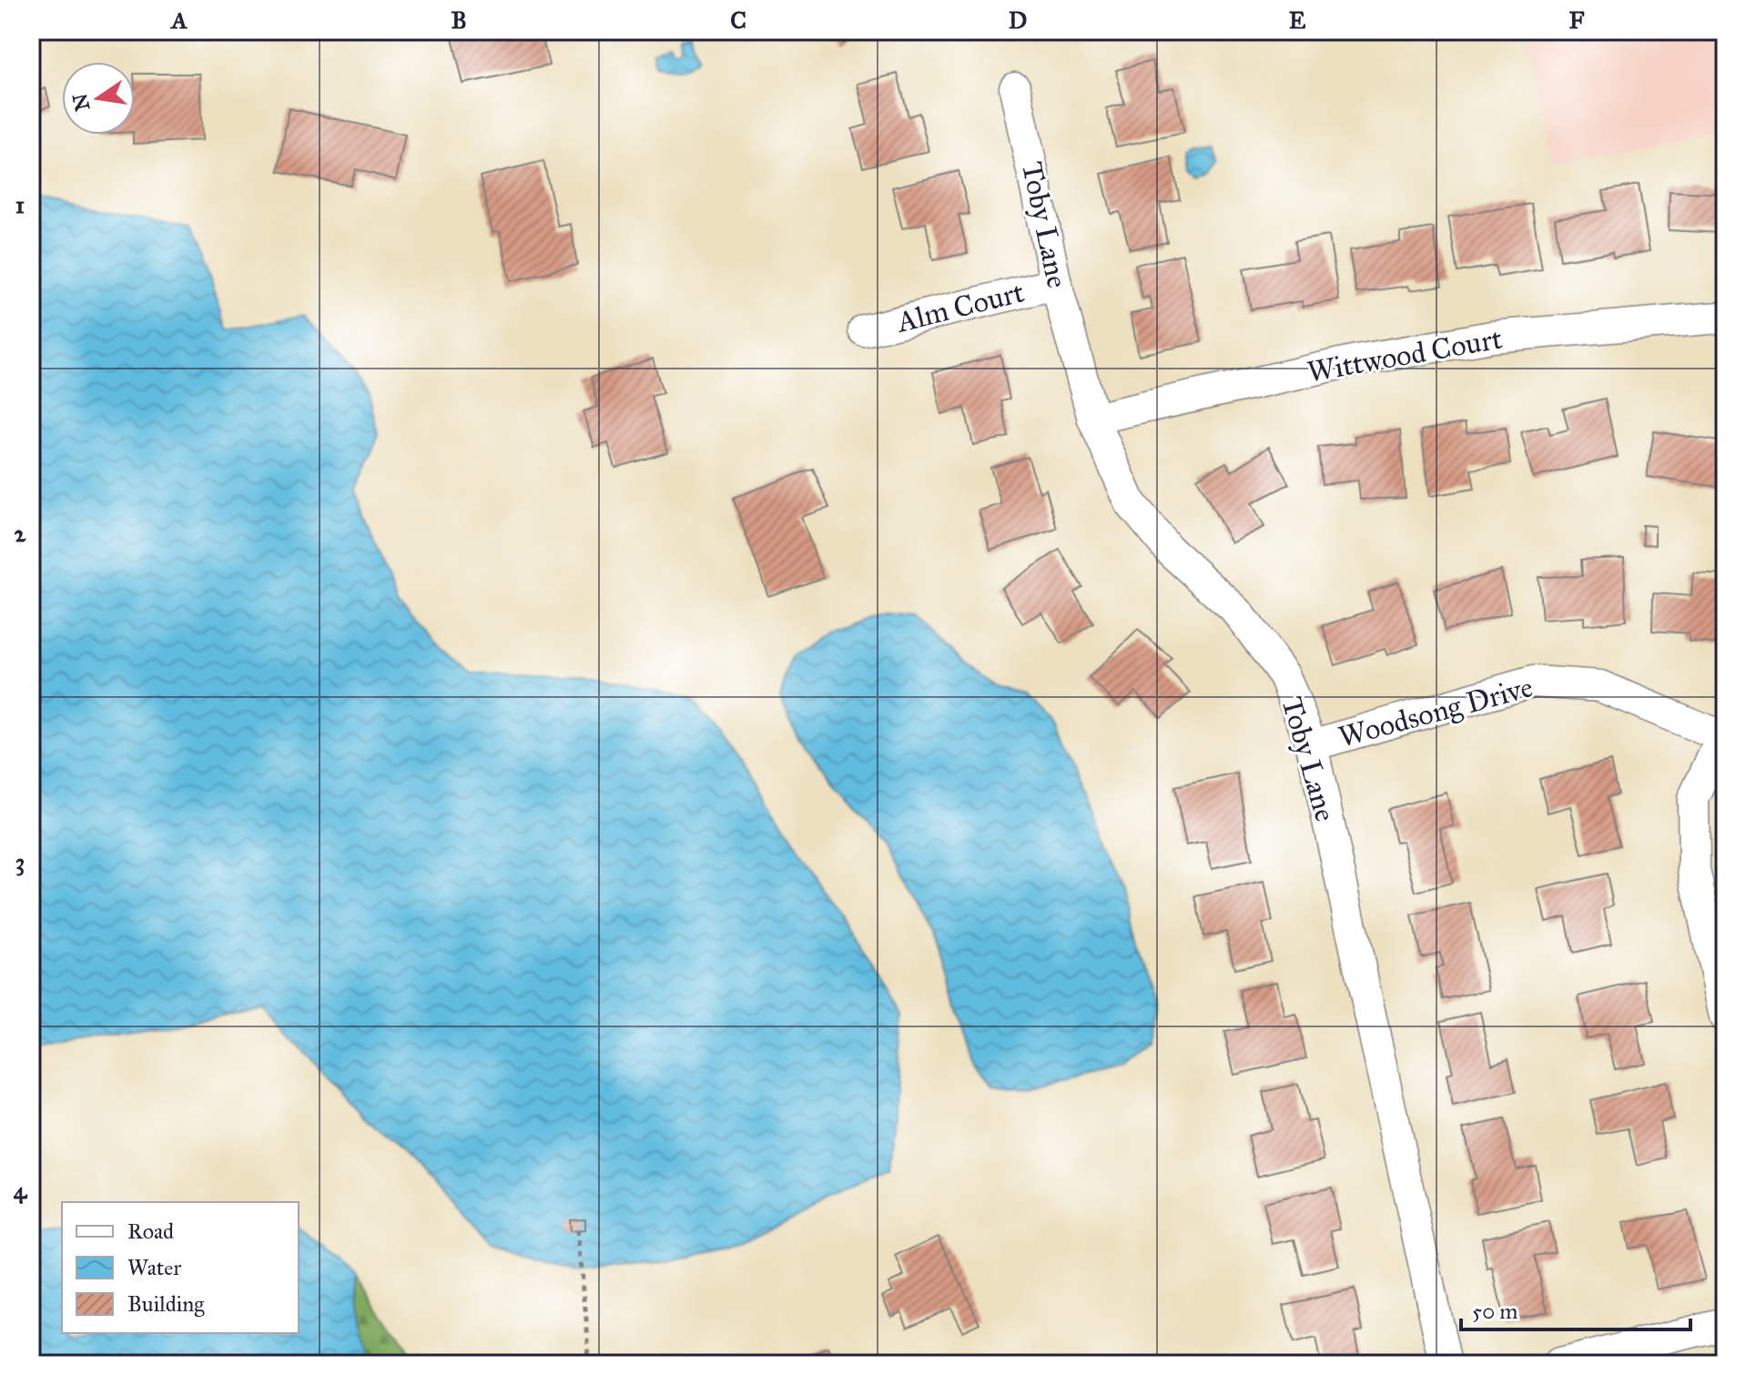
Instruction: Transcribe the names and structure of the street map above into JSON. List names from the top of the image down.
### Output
{
  "streets": {
    "street": [
      "Toby Lane",
      "Alm Court",
      "Wittwood Court",
      "Woodsong Drive"
    ]
  },
  "crossings": [
    ["Toby Lane", "Alm Court"],
    ["Toby Lane", "Wittwood Court"],
    ["Toby Lane", "Woodsong Drive"]
  ],
  "legend": ["Road", "Water", "Building"],
  "scale_bar": "50 m",
  "north": "left",
  "grid": {
    "columns": [
      "A",
      "B",
      "C",
      "D",
      "E",
      "F"
    ],
    "rows": [
      "1",
      "2",
      "3",
      "4"
    ]
  }
}
